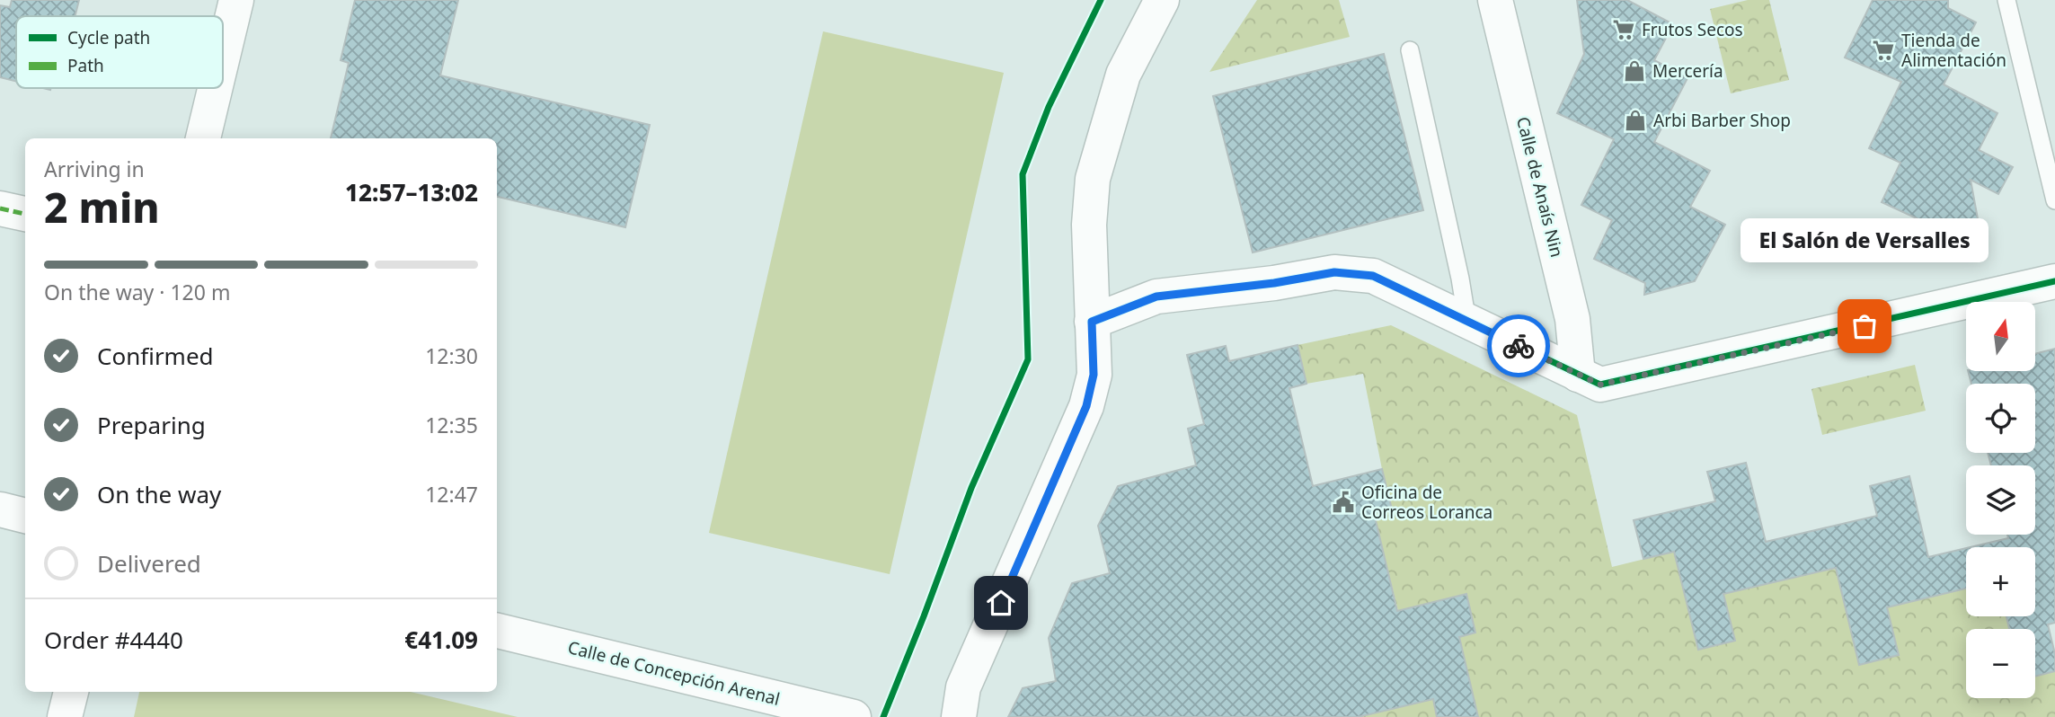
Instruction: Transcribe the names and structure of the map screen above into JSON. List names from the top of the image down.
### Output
{
  "streets": {
    "street": ["Calle de Anaís Nin", "Calle de Concepción Arenal"]
  },
  "places": {
    "supermarket": ["Frutos Secos", "Tienda de Alimentación"],
    "shop": ["Mercería", "Arbi Barber Shop"],
    "other": ["El Salón de Versalles"],
    "public building": ["Oficina de Correos Loranca"]
  },
  "legend": ["Cycle path", "Path"],
  "north": "top",
  "page": {
    "heading": ["2 min", "Arriving in", "12:57–13:02"],
    "panel": ["Order #4440", "€41.09"],
    "bubble": "El Salón de Versalles",
    "bar": "On the way · 120 m",
    "map_buttons": ["+", "−"],
    "list": [
      ["Confirmed", "12:30"],
      ["Preparing", "12:35"],
      ["On the way", "12:47"],
      "Delivered"
    ]
  }
}
